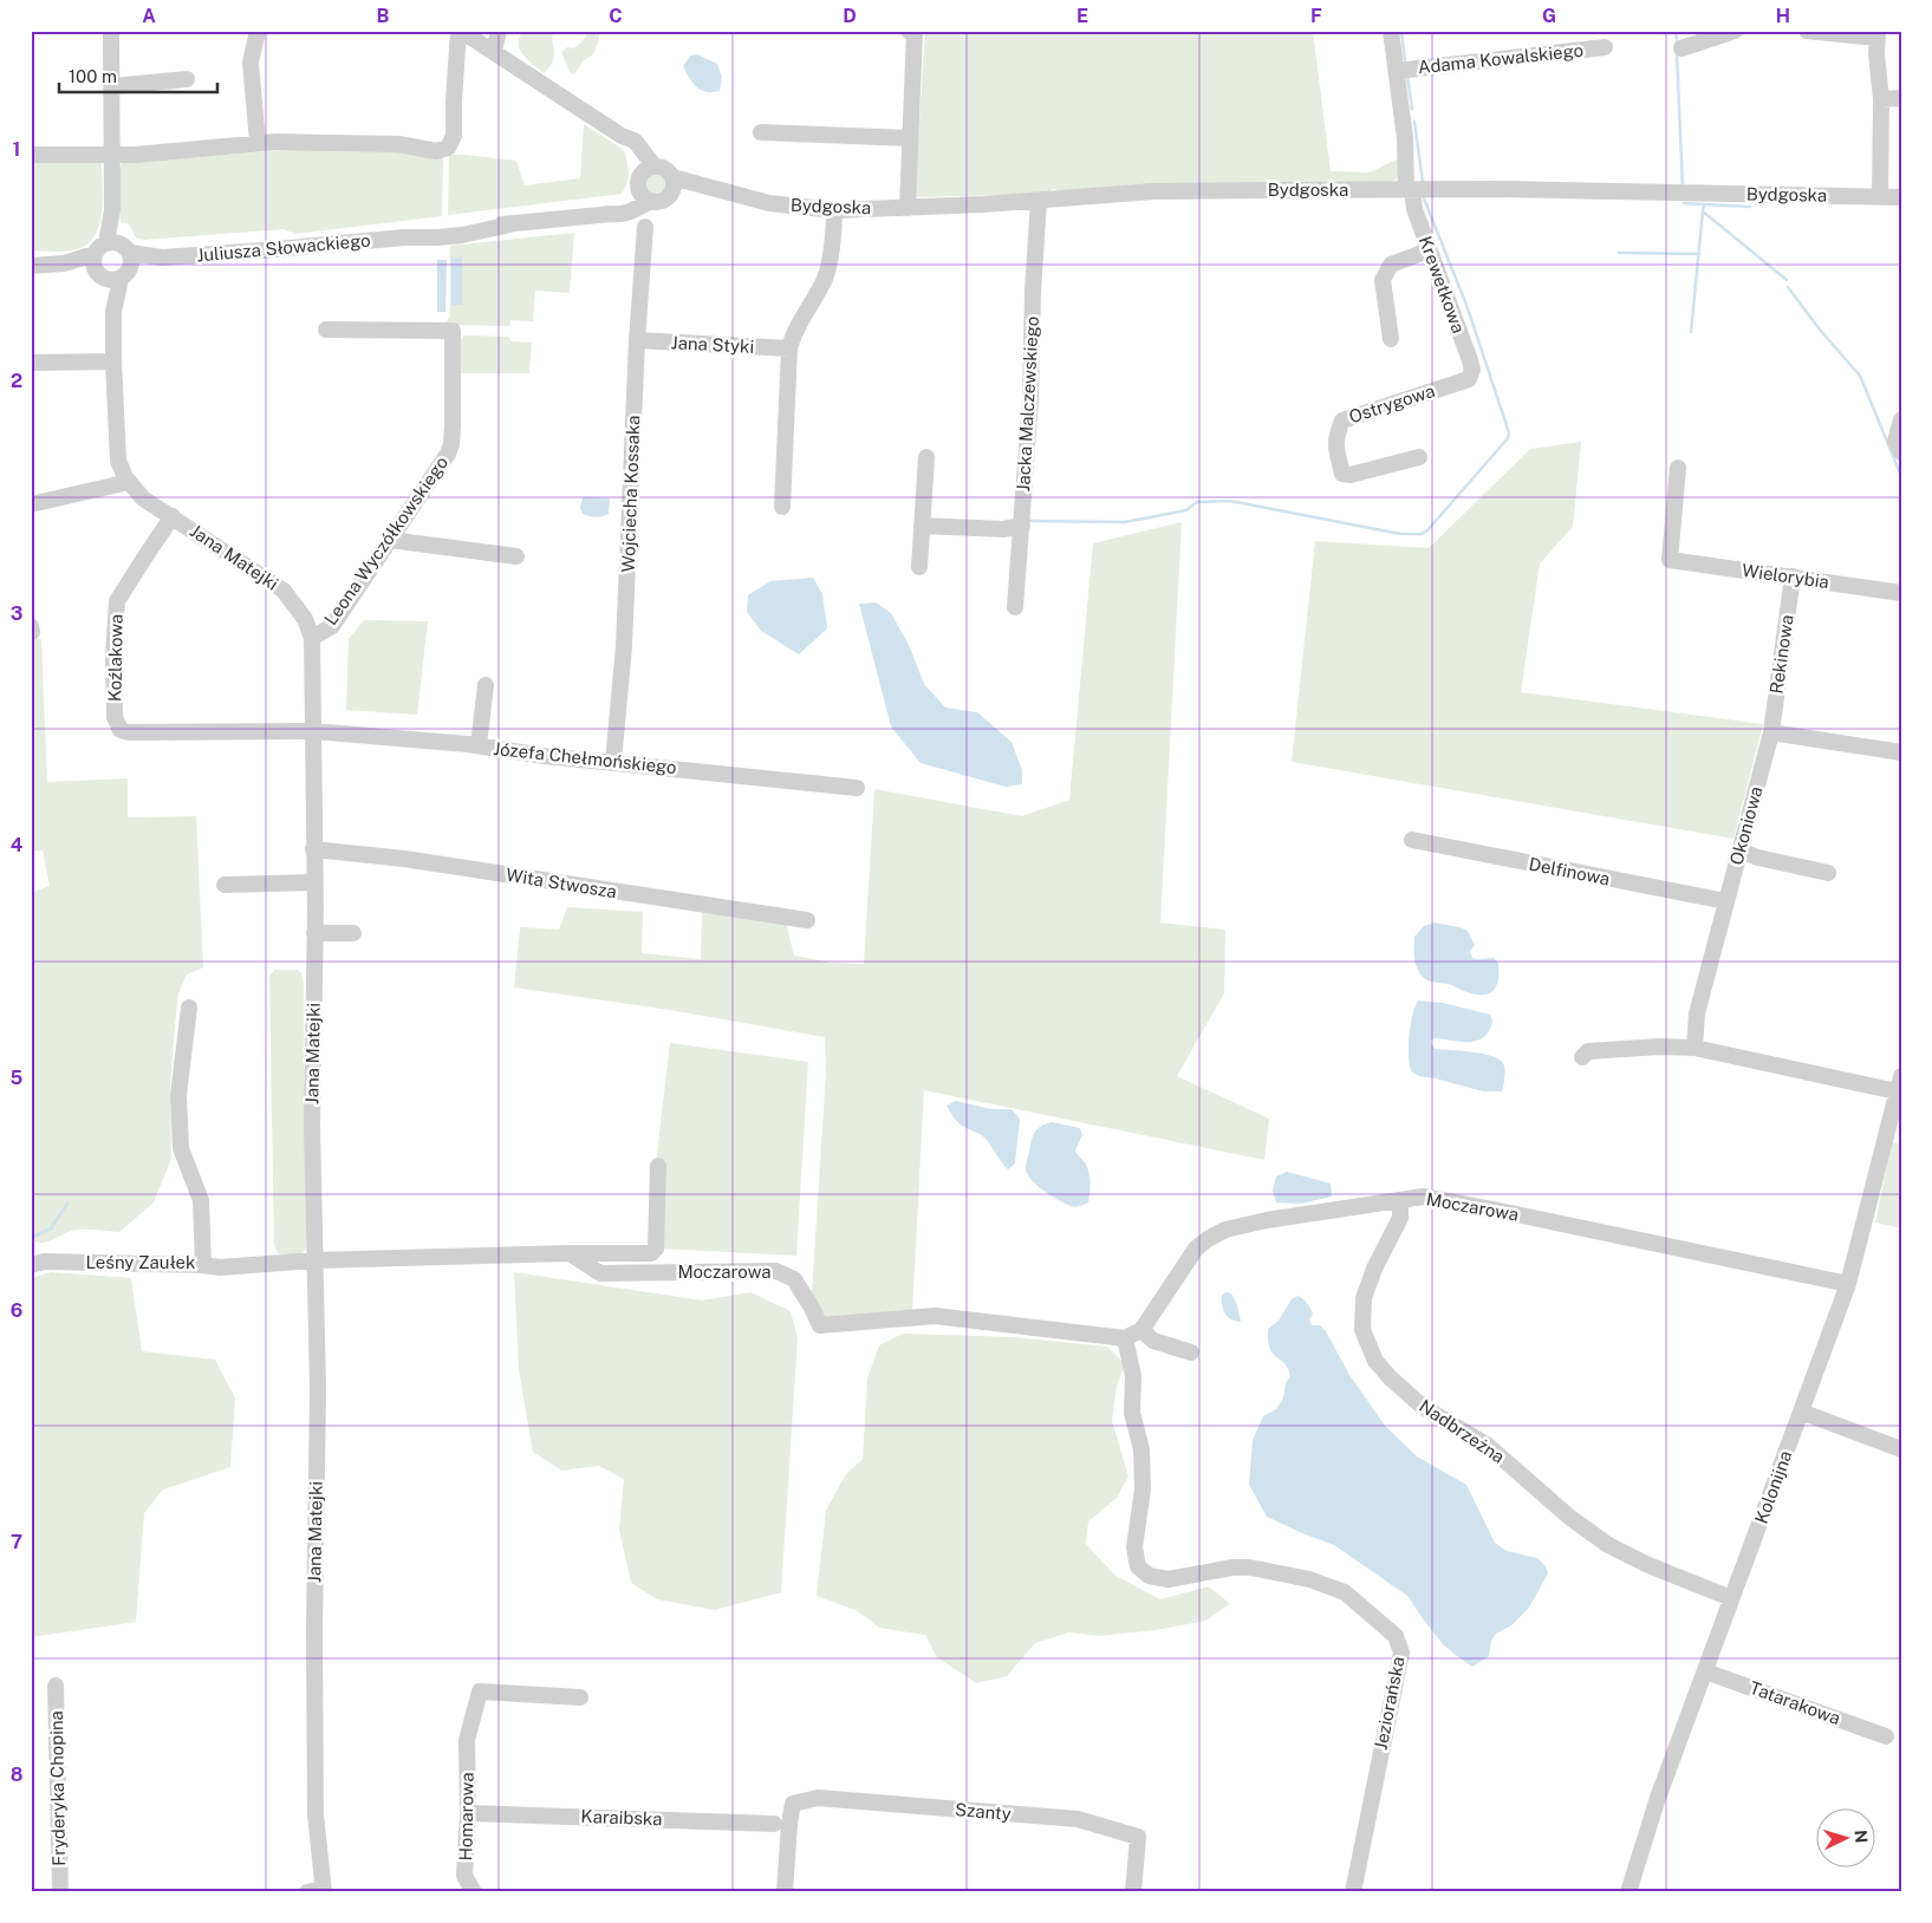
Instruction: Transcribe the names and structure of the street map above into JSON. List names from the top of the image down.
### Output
{
  "streets": {
    "street": [
      "Adama Kowalskiego",
      "Bydgoska",
      "Juliusza Słowackiego",
      "Krewetkowa",
      "Jana Styki",
      "Jacka Malczewskiego",
      "Ostrygowa",
      "Wojciecha Kossaka",
      "Leona Wyczółkowskiego",
      "Jana Matejki",
      "Wielorybia",
      "Rekinowa",
      "Koźlakowa",
      "Józefa Chełmońskiego",
      "Okoniowa",
      "Delfinowa",
      "Wita Stwosza",
      "Moczarowa",
      "Leśny Zaułek",
      "Nadbrzeżna",
      "Kolonijna",
      "Jeziorańska",
      "Tatarakowa",
      "Fryderyka Chopina",
      "Szanty",
      "Homarowa",
      "Karaibska"
    ]
  },
  "crossings": [
    ["Adama Kowalskiego", "Krewetkowa"],
    ["Bydgoska", "Juliusza Słowackiego"],
    ["Bydgoska", "Krewetkowa"],
    ["Bydgoska", "Jacka Malczewskiego"],
    ["Juliusza Słowackiego", "Jana Matejki"],
    ["Krewetkowa", "Ostrygowa"],
    ["Jana Styki", "Wojciecha Kossaka"],
    ["Wojciecha Kossaka", "Józefa Chełmońskiego"],
    ["Leona Wyczółkowskiego", "Jana Matejki"],
    ["Jana Matejki", "Koźlakowa"],
    ["Jana Matejki", "Józefa Chełmońskiego"],
    ["Jana Matejki", "Wita Stwosza"],
    ["Wielorybia", "Rekinowa"],
    ["Rekinowa", "Okoniowa"],
    ["Koźlakowa", "Józefa Chełmońskiego"],
    ["Okoniowa", "Delfinowa"],
    ["Moczarowa", "Nadbrzeżna"],
    ["Moczarowa", "Kolonijna"],
    ["Moczarowa", "Jeziorańska"],
    ["Nadbrzeżna", "Kolonijna"],
    ["Kolonijna", "Tatarakowa"],
    ["Szanty", "Karaibska"],
    ["Homarowa", "Karaibska"]
  ],
  "scale_bar": "100 m",
  "north": "right",
  "grid": {
    "columns": [
      "A",
      "B",
      "C",
      "D",
      "E",
      "F",
      "G",
      "H"
    ],
    "rows": [
      "1",
      "2",
      "3",
      "4",
      "5",
      "6",
      "7",
      "8"
    ]
  }
}
